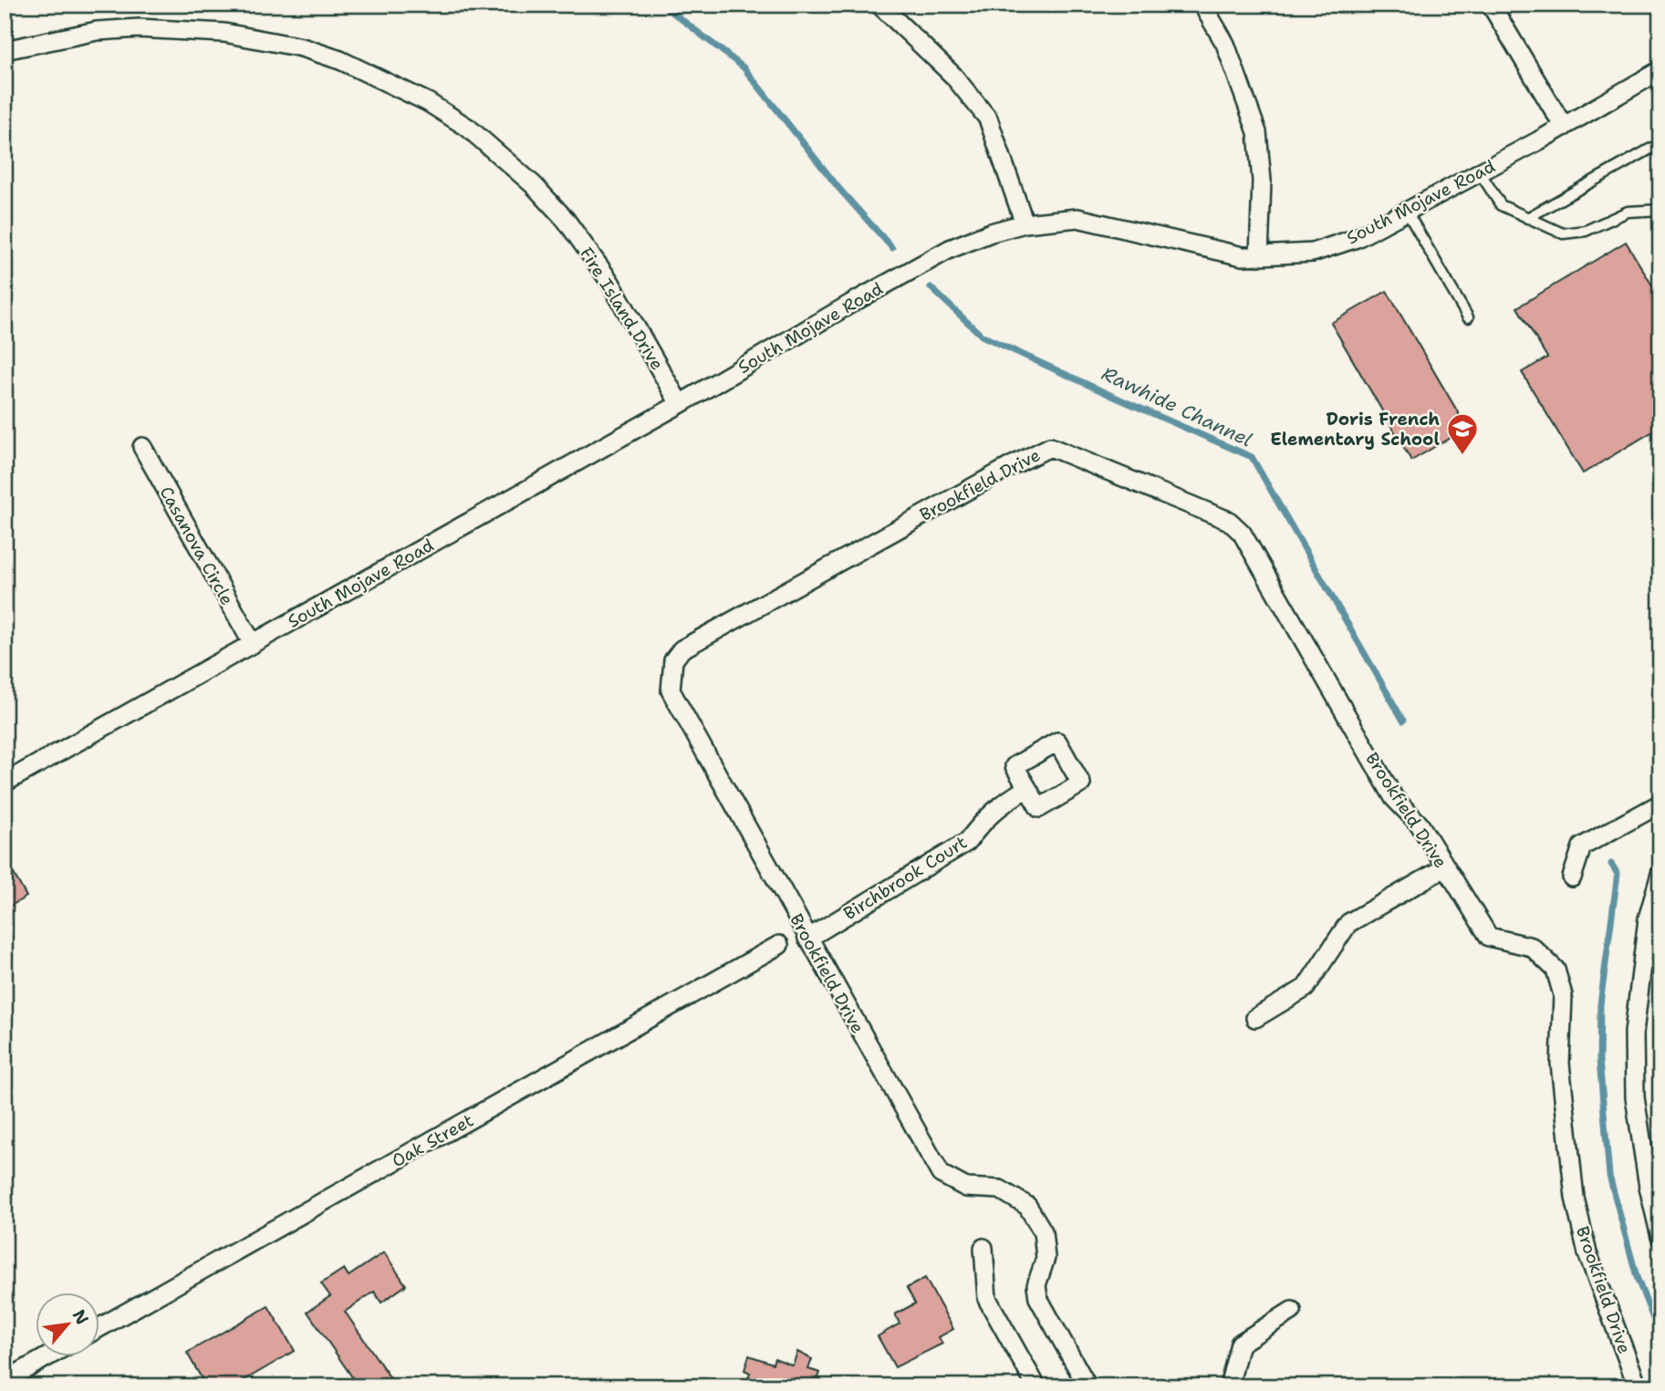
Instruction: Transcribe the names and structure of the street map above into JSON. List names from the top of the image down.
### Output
{
  "streets": {
    "street": [
      "South Mojave Road",
      "Fire Island Drive",
      "Brookfield Drive",
      "Casanova Circle",
      "Birchbrook Court",
      "Oak Street"
    ]
  },
  "crossings": [
    ["South Mojave Road", "Fire Island Drive"],
    ["South Mojave Road", "Casanova Circle"],
    ["Brookfield Drive", "Birchbrook Court"]
  ],
  "water": ["Rawhide Channel"],
  "places": {
    "school or university": ["Doris French Elementary School"]
  },
  "north": "top right"
}
